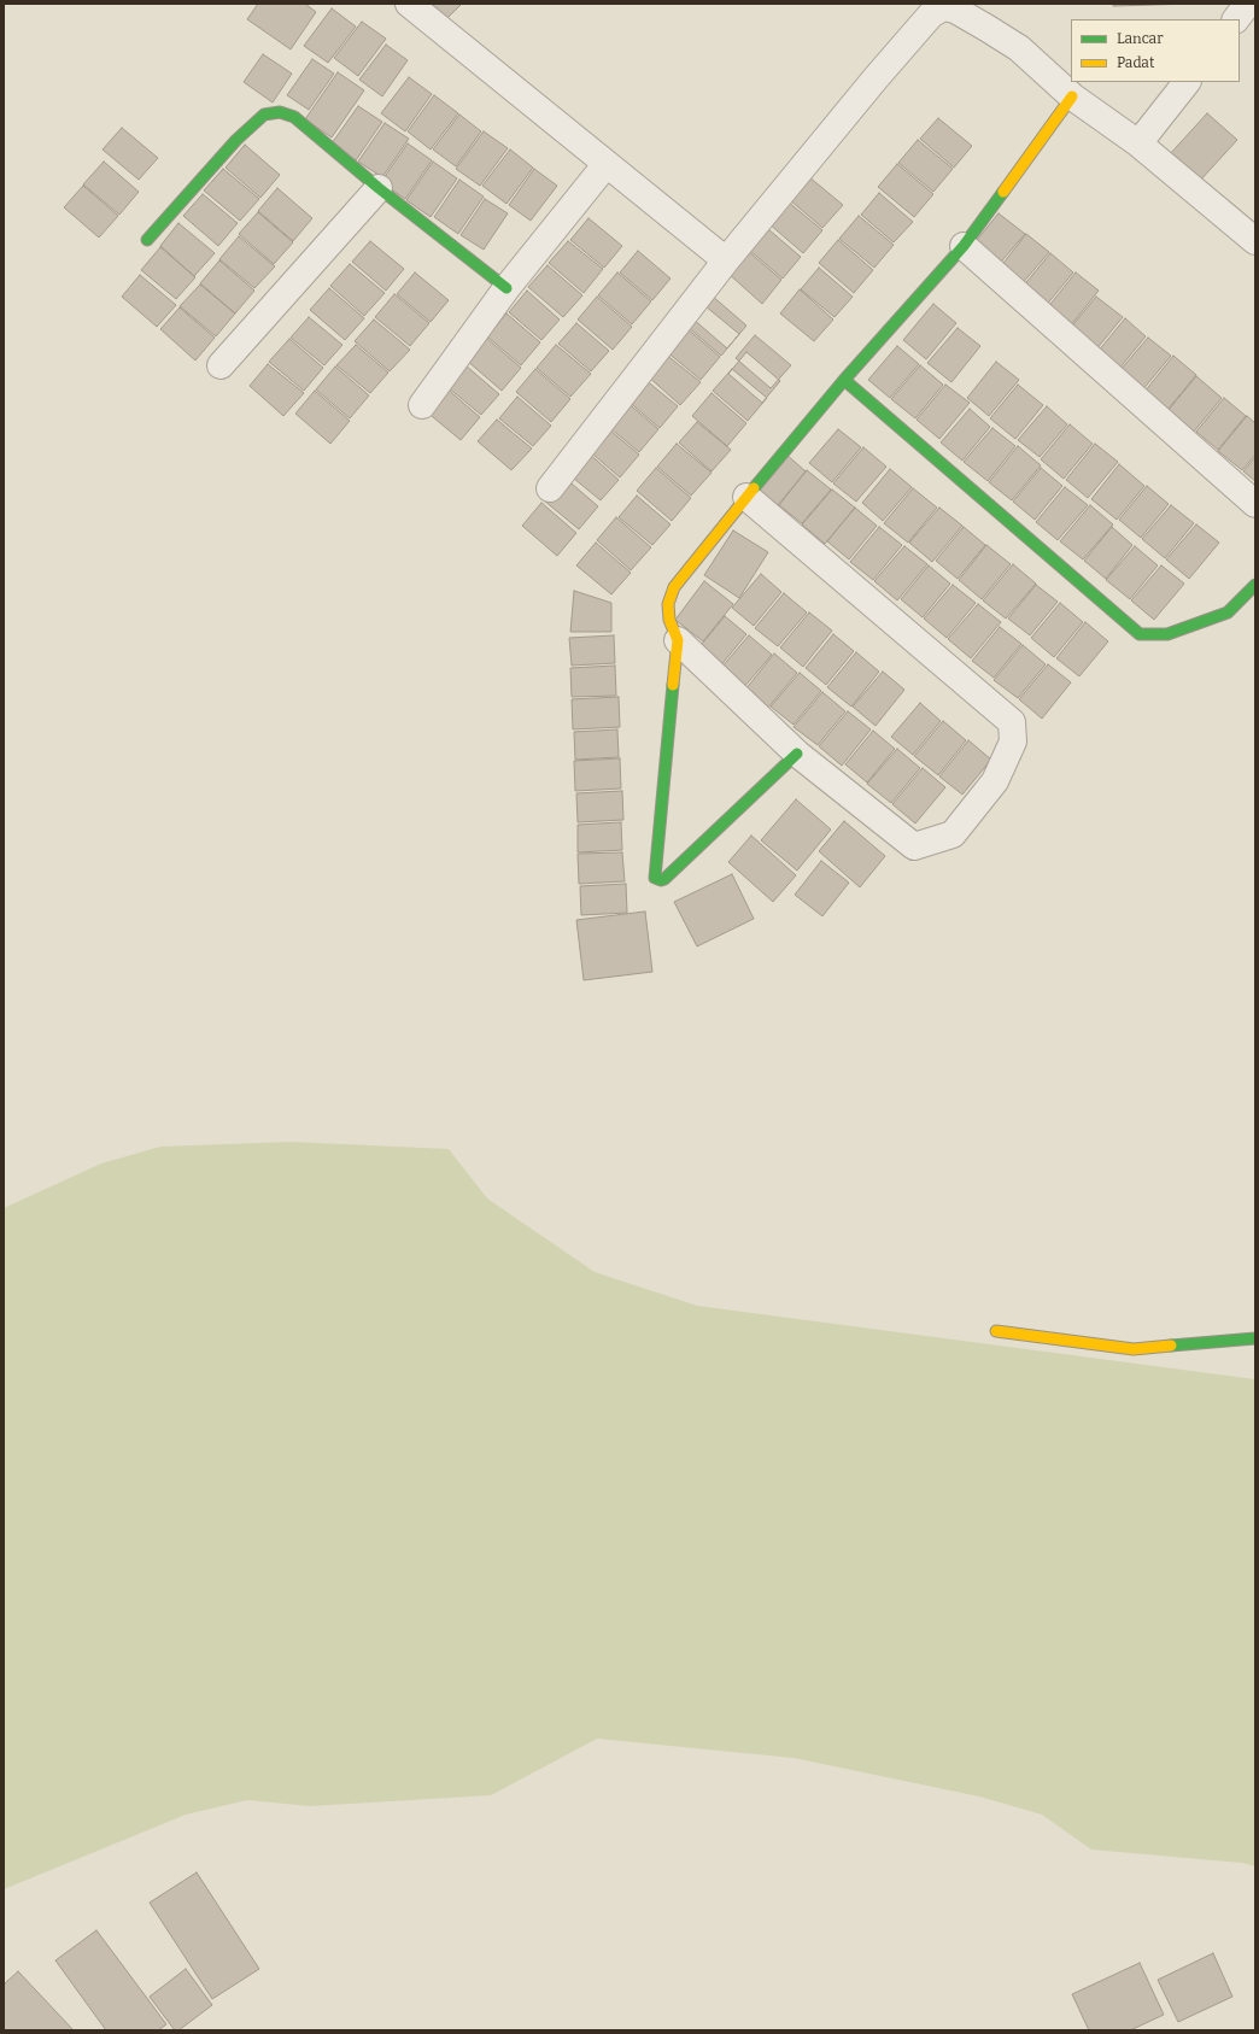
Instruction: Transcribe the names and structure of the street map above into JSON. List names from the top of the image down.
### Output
{
  "legend": ["Lancar", "Padat"]
}
